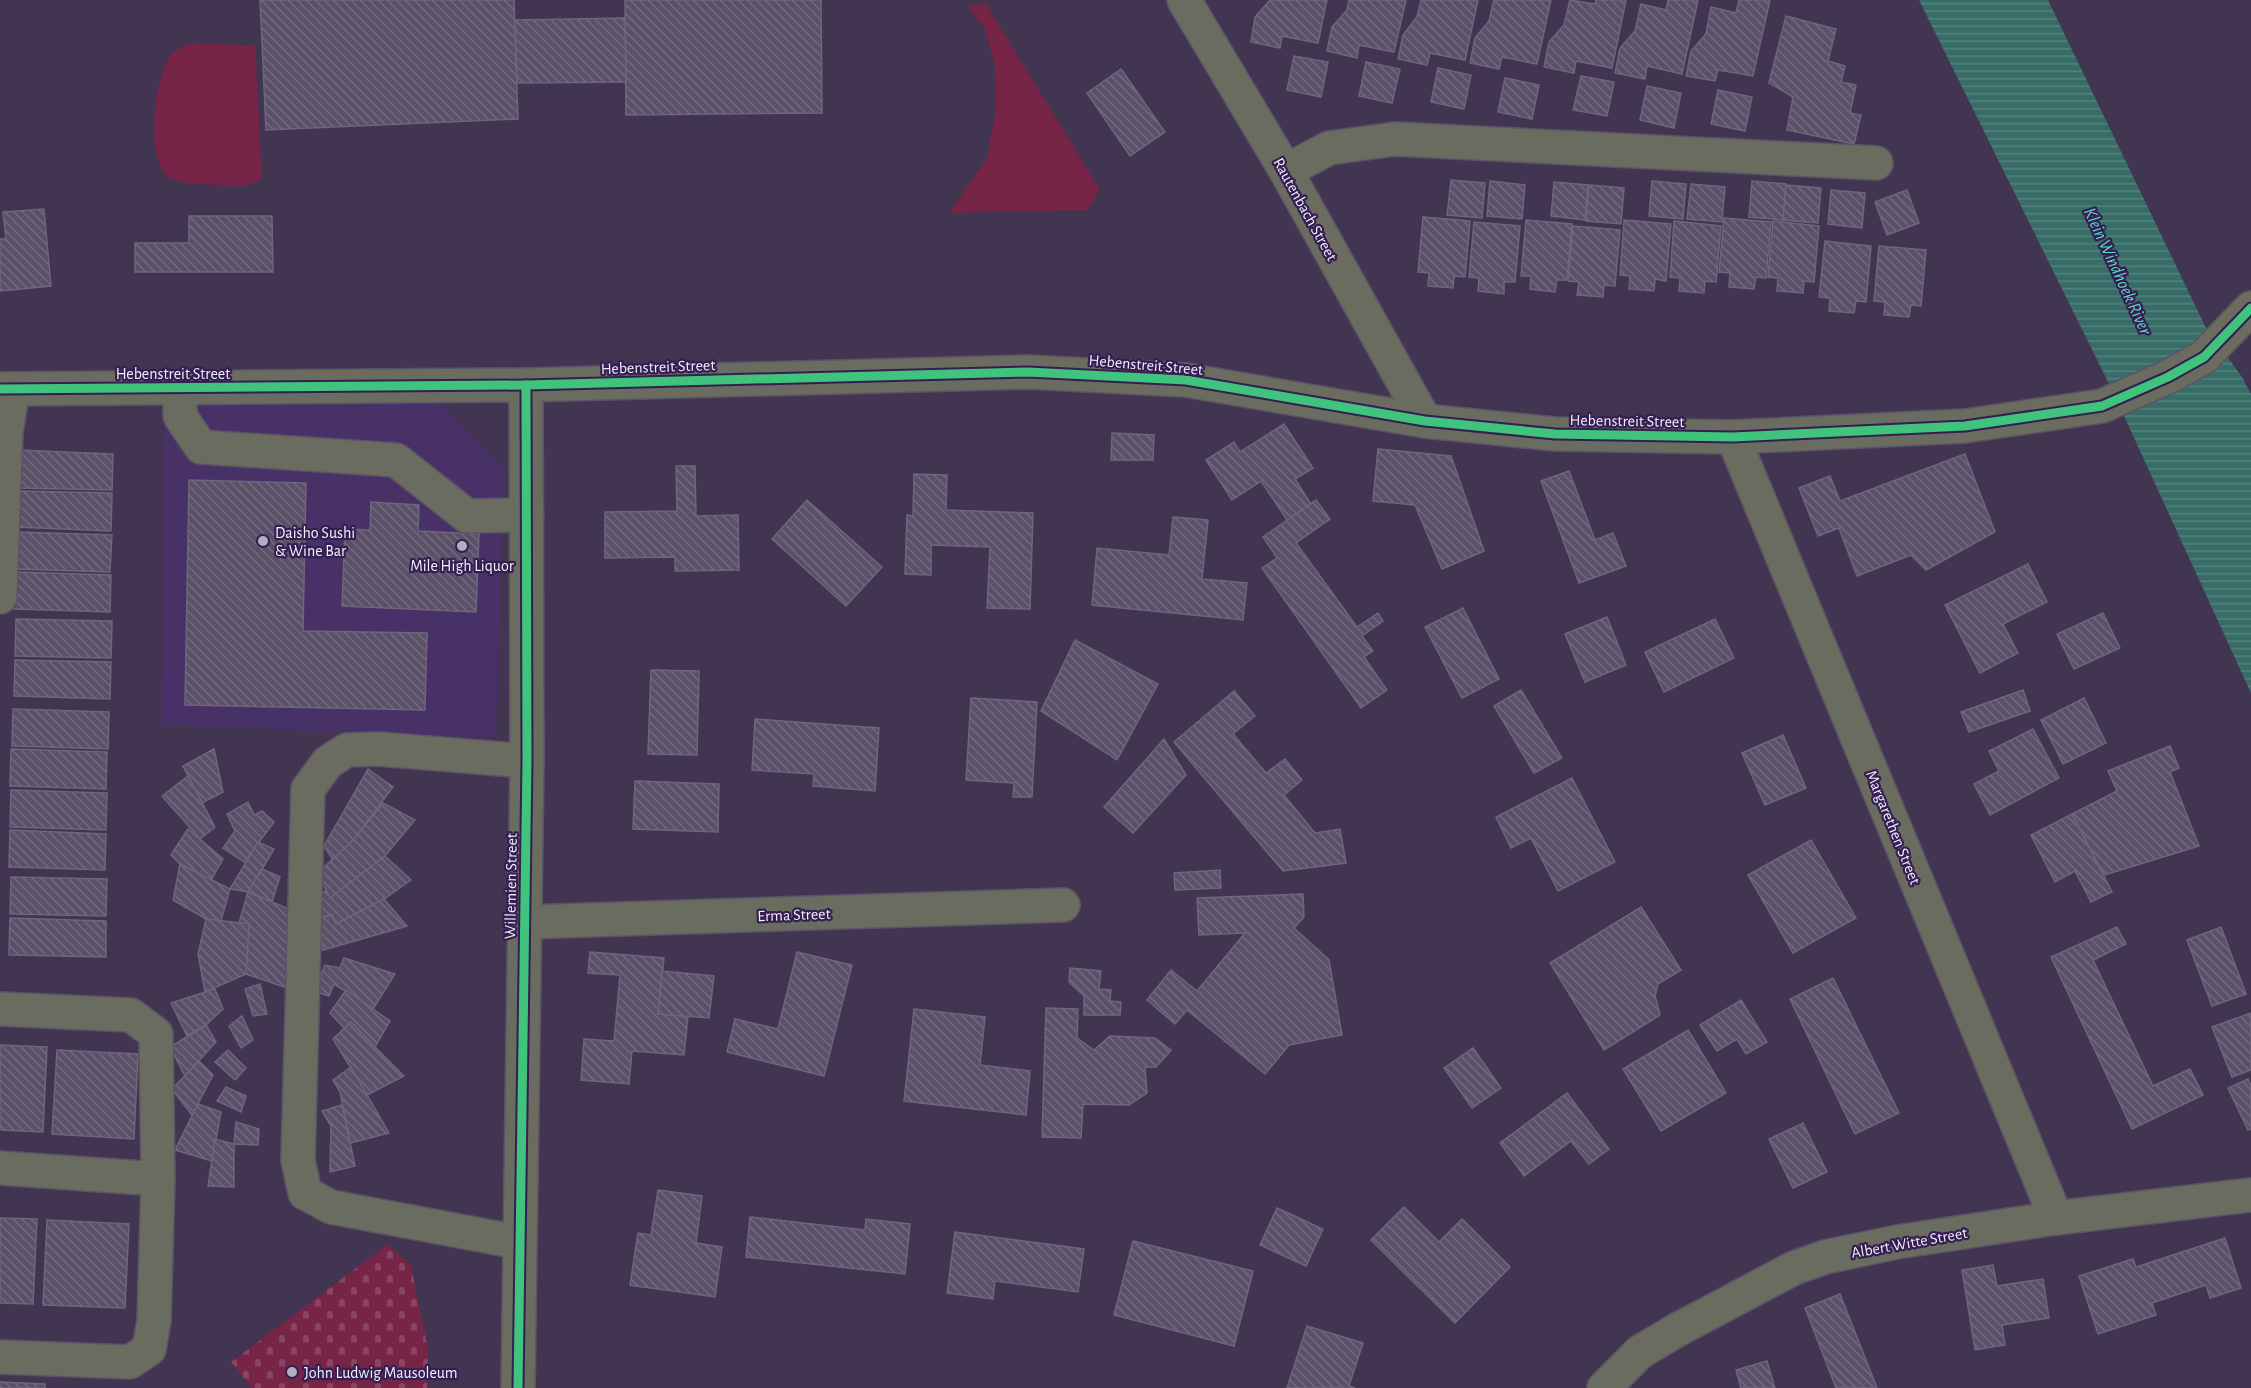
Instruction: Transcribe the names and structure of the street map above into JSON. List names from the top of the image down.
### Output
{
  "streets": {
    "street": [
      "Rautenbach Street",
      "Hebenstreit Street",
      "Margarethen Street",
      "Willemien Street",
      "Erma Street",
      "Albert Witte Street"
    ]
  },
  "crossings": [
    ["Rautenbach Street", "Hebenstreit Street"],
    ["Hebenstreit Street", "Margarethen Street"],
    ["Hebenstreit Street", "Willemien Street"],
    ["Margarethen Street", "Albert Witte Street"],
    ["Willemien Street", "Erma Street"]
  ],
  "water": ["Klein Windhoek River"],
  "places": ["Daisho Sushi & Wine Bar", "Mile High Liquor", "John Ludwig Mausoleum"]
}
